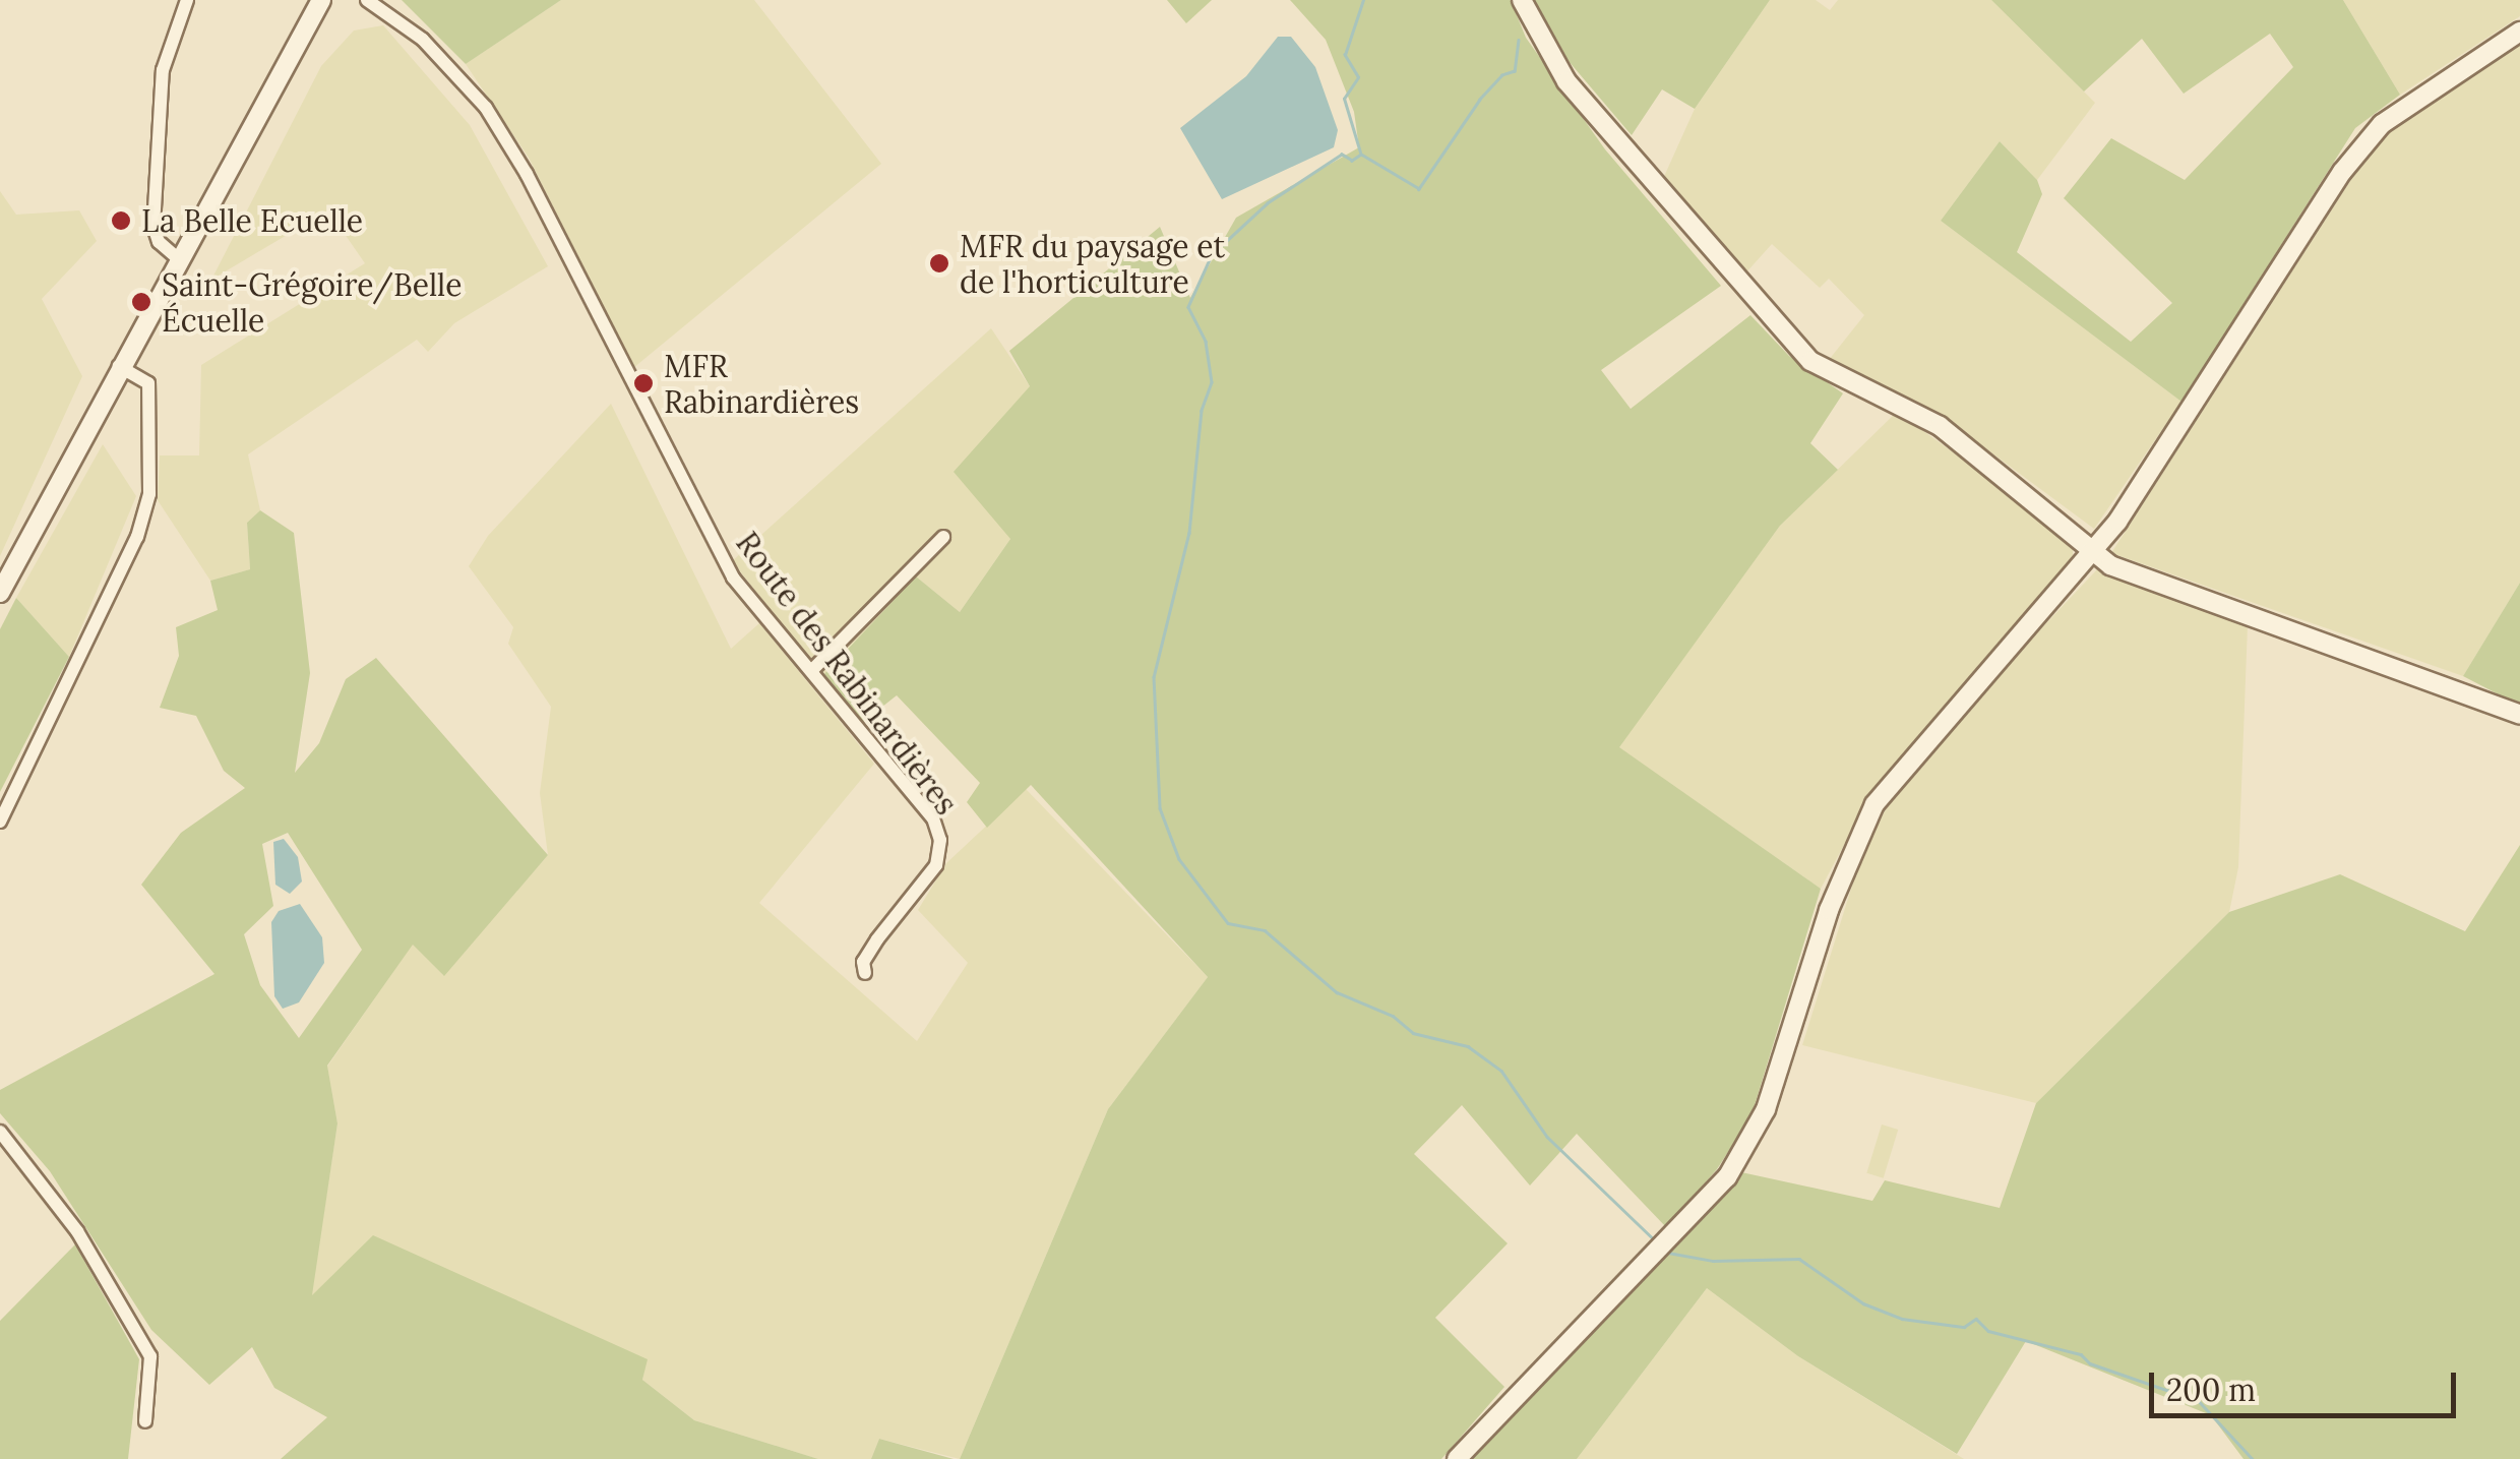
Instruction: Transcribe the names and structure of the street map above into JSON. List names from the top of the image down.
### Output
{
  "streets": {
    "street": ["Route des Rabinardières"]
  },
  "places": [
    "La Belle Ecuelle",
    "MFR du paysage et de l'horticulture",
    "Saint-Grégoire/Belle Écuelle",
    "MFR Rabinardières"
  ],
  "scale_bar": "200 m"
}
